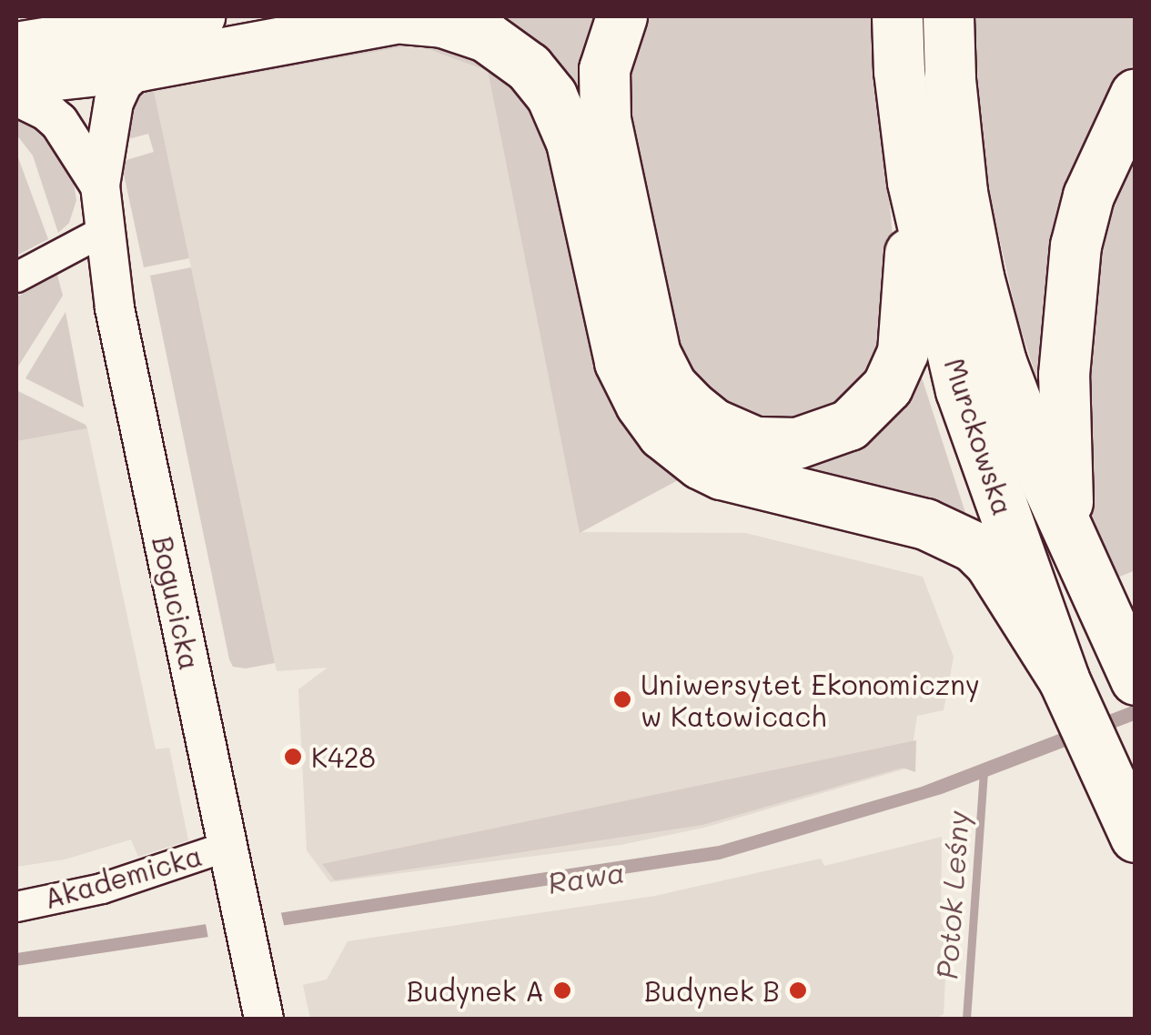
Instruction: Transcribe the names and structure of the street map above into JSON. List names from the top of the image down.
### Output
{
  "streets": {
    "highway": ["Murckowska"],
    "street": ["Bogucicka", "Akademicka"]
  },
  "crossings": [
    ["Bogucicka", "Akademicka"]
  ],
  "water": ["Rawa", "Potok Leśny"],
  "places": [
    "Uniwersytet Ekonomiczny w Katowicach",
    "K428",
    "Budynek A",
    "Budynek B"
  ]
}
